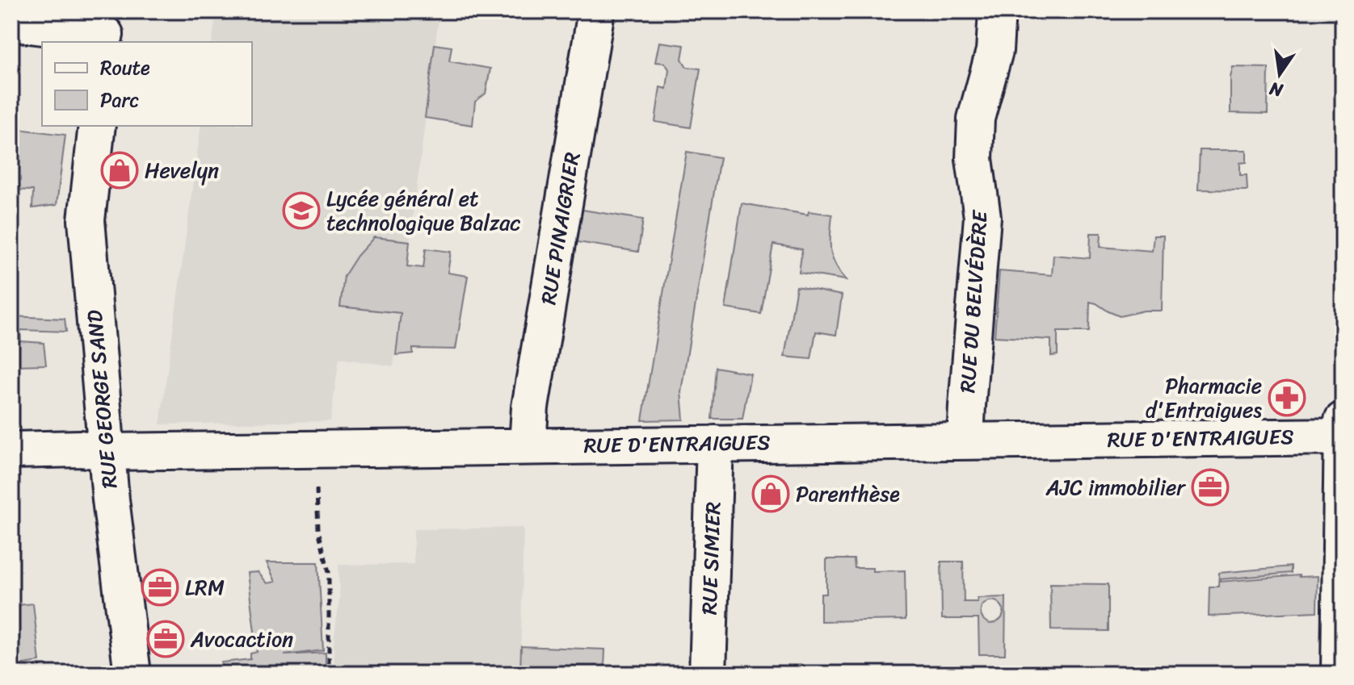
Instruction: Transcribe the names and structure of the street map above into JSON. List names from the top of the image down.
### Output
{
  "streets": {
    "street": [
      "RUE PINAIGRIER",
      "RUE DU BELVÉDÈRE",
      "RUE GEORGE SAND",
      "RUE D'ENTRAIGUES",
      "RUE SIMIER"
    ]
  },
  "crossings": [
    ["RUE PINAIGRIER", "RUE D'ENTRAIGUES"],
    ["RUE DU BELVÉDÈRE", "RUE D'ENTRAIGUES"],
    ["RUE GEORGE SAND", "RUE D'ENTRAIGUES"],
    ["RUE D'ENTRAIGUES", "RUE SIMIER"]
  ],
  "places": {
    "shop": ["Hevelyn", "Parenthèse"],
    "school or university": ["Lycée général et technologique Balzac"],
    "pharmacy": ["Pharmacie d'Entraigues"],
    "office": ["AJC immobilier", "LRM", "Avocaction"]
  },
  "legend": ["Route", "Parc"],
  "north": "bottom"
}
